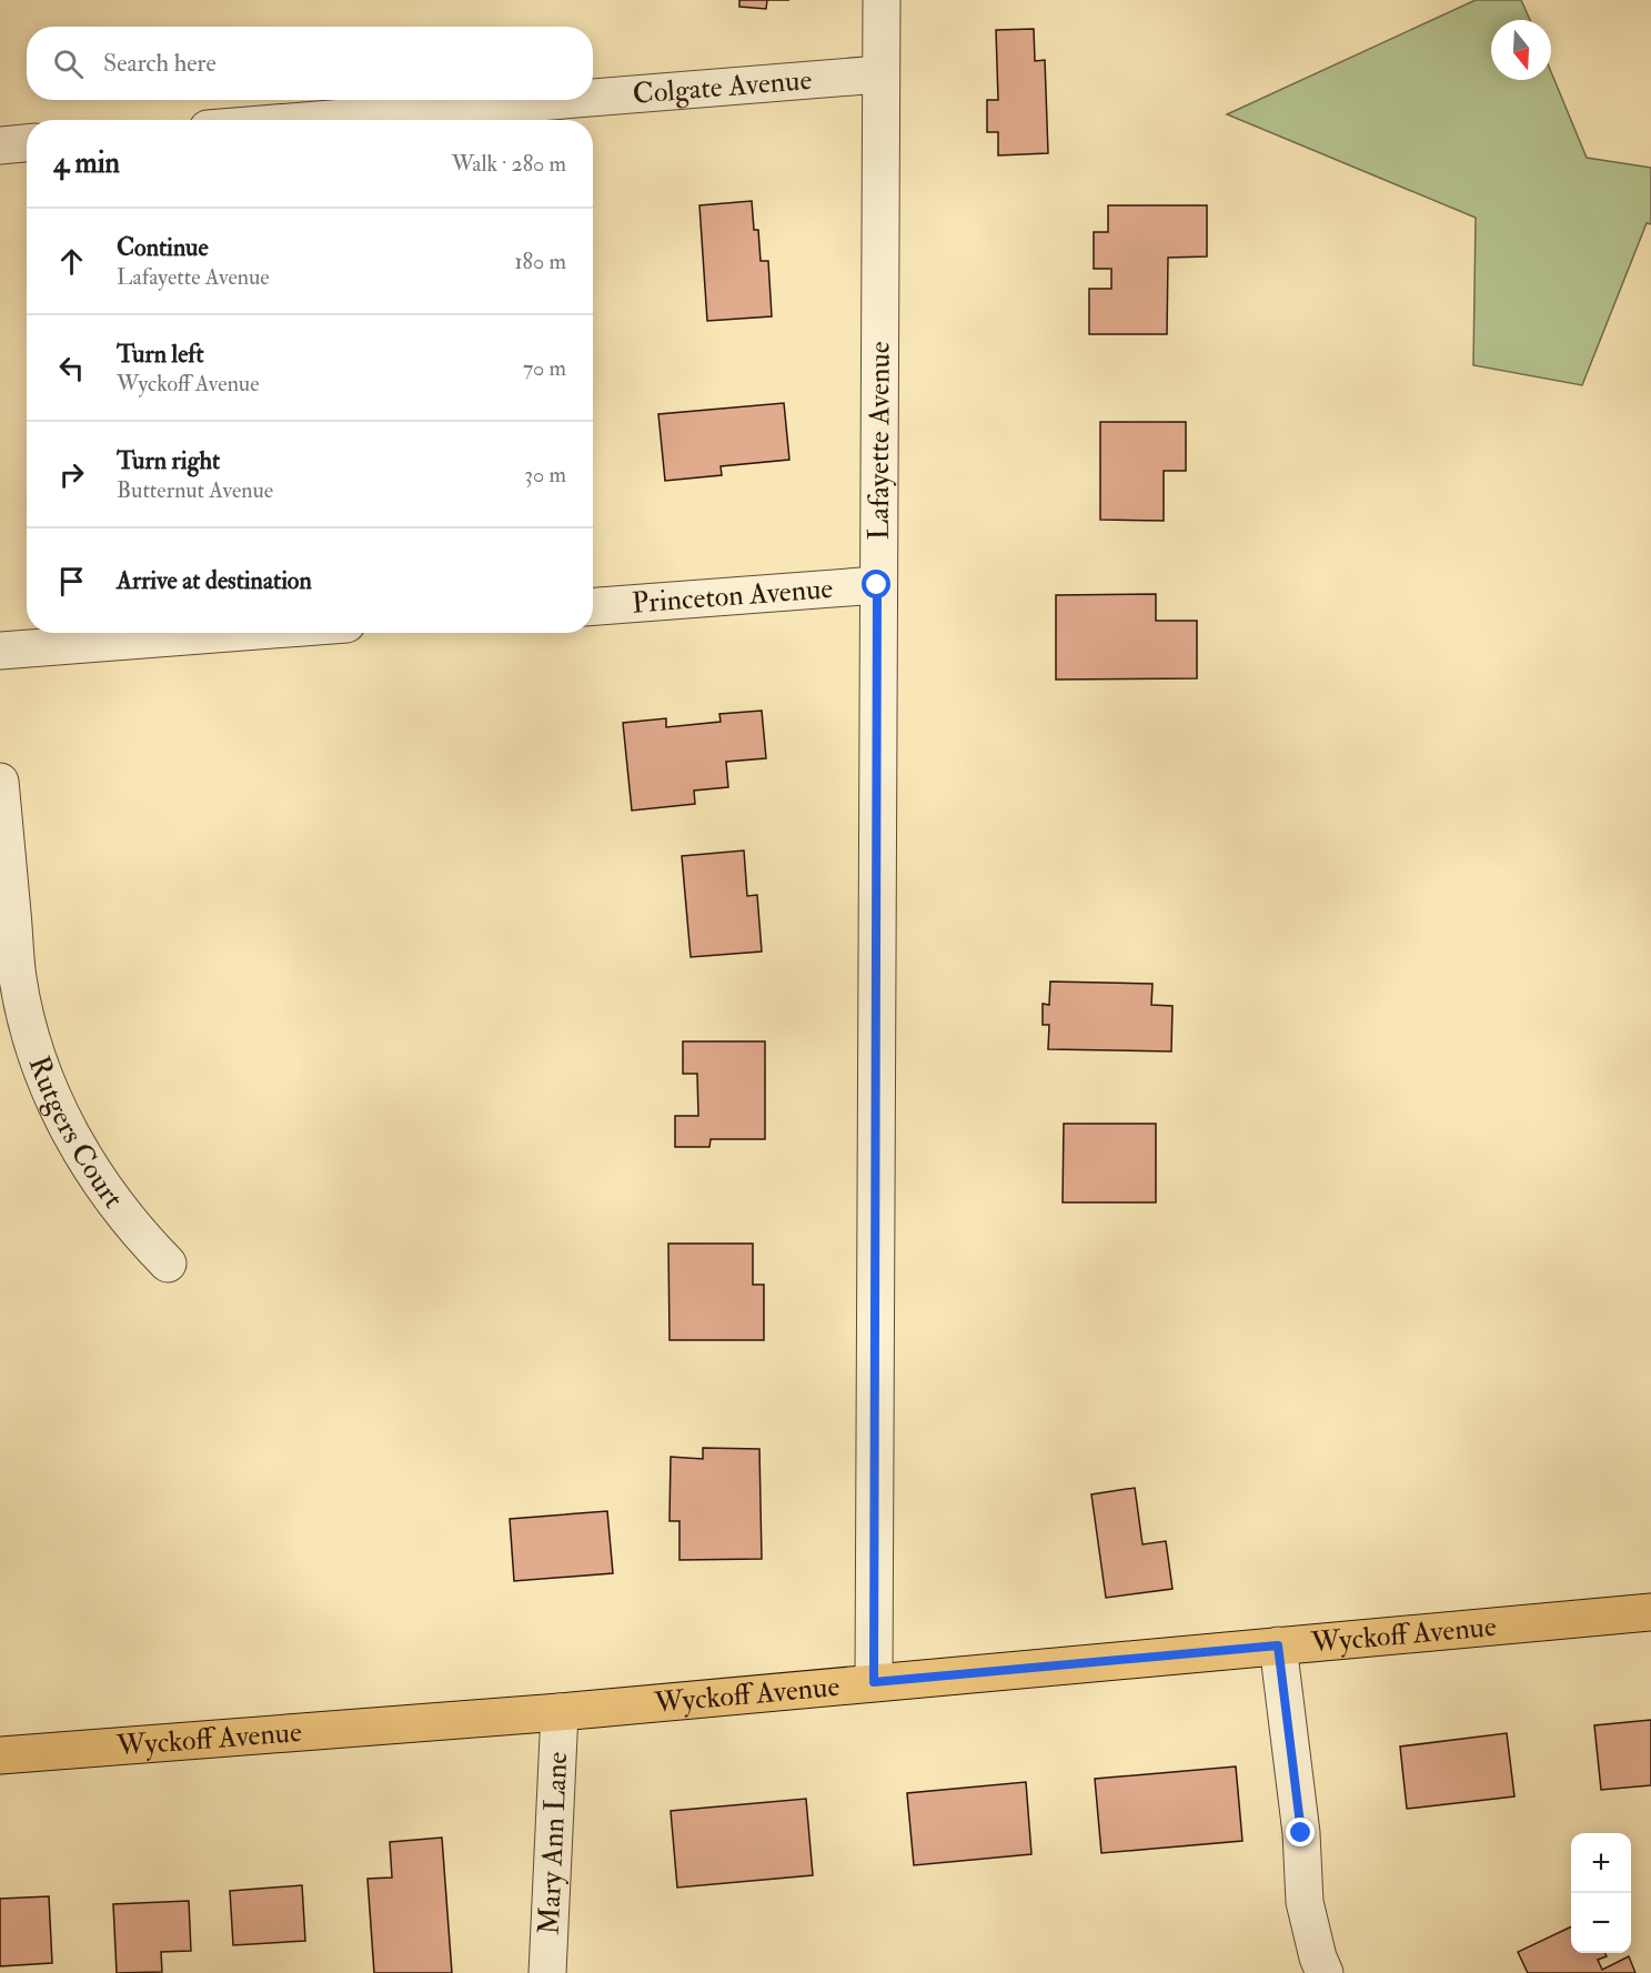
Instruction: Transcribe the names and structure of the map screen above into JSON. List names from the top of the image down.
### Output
{
  "streets": {
    "main road": ["Wyckoff Avenue"],
    "street": [
      "Colgate Avenue",
      "Lafayette Avenue",
      "Princeton Avenue",
      "Rutgers Court",
      "Mary Ann Lane"
    ]
  },
  "crossings": [
    ["Colgate Avenue", "Lafayette Avenue"],
    ["Lafayette Avenue", "Princeton Avenue"],
    ["Lafayette Avenue", "Wyckoff Avenue"],
    ["Wyckoff Avenue", "Mary Ann Lane"]
  ],
  "north": "bottom",
  "page": {
    "search": "Search here",
    "heading": ["4 min", "Walk · 280 m"],
    "list": [
      ["Continue", "Lafayette Avenue", "180 m"],
      ["Turn left", "Wyckoff Avenue", "70 m"],
      ["Turn right", "Butternut Avenue", "30 m"],
      "Arrive at destination"
    ],
    "map_buttons": ["+", "−"]
  }
}
